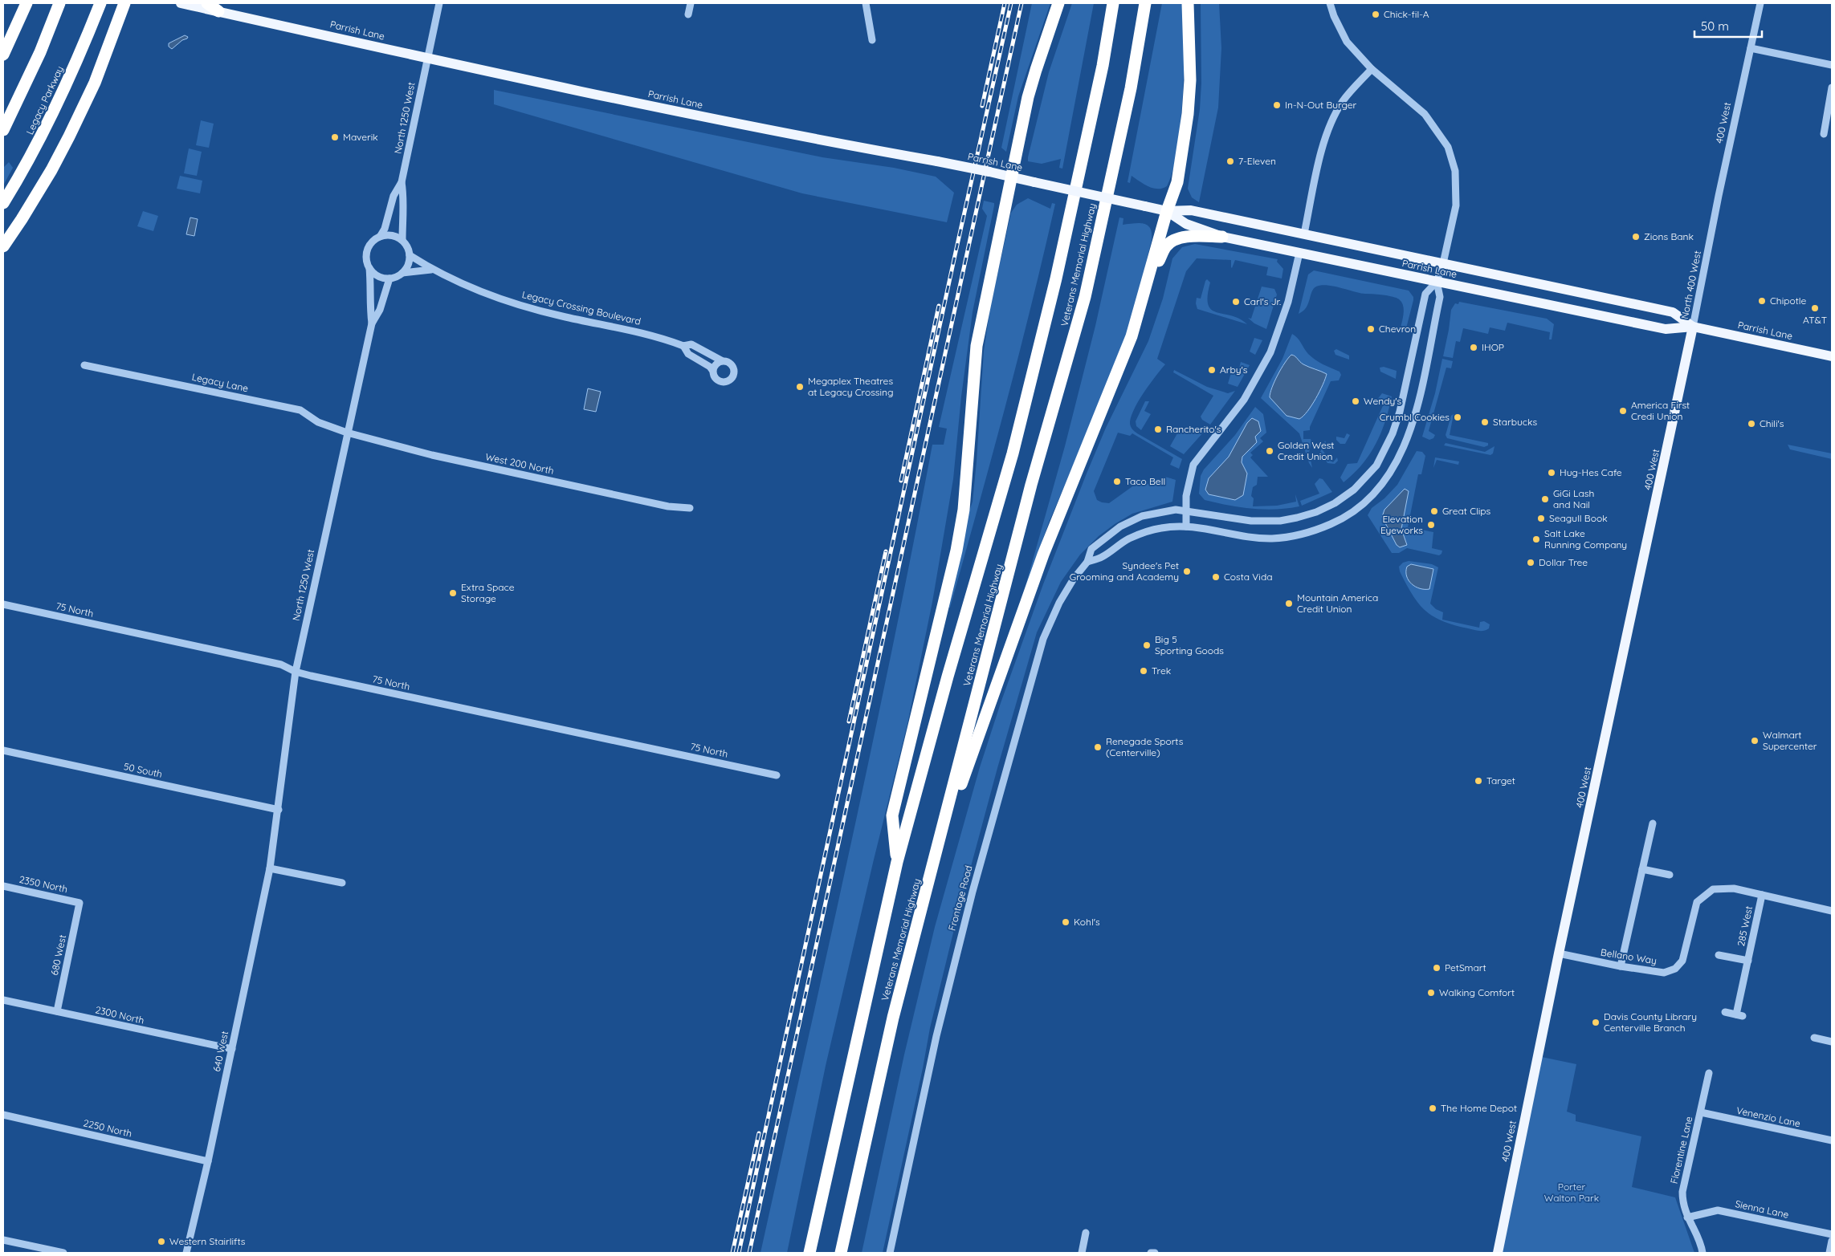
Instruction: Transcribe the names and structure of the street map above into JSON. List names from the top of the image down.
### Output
{
  "streets": {
    "highway": ["Legacy Parkway", "Veterans Memorial Highway"],
    "main road": ["Parrish Lane", "400 West"],
    "street": [
      "North 1250 West",
      "North 400 West",
      "Legacy Crossing Boulevard",
      "Legacy Lane",
      "West 200 North",
      "75 North",
      "50 South",
      "2350 North",
      "Frontage Road",
      "285 West",
      "680 West",
      "Bellano Way",
      "2300 North",
      "640 West",
      "Venenzio Lane",
      "2250 North",
      "Florentine Lane",
      "Sienna Lane"
    ]
  },
  "crossings": [
    ["Parrish Lane", "North 1250 West"],
    ["Parrish Lane", "400 West"],
    ["Parrish Lane", "North 400 West"],
    ["Parrish Lane", "Frontage Road"],
    ["North 1250 West", "Legacy Crossing Boulevard"],
    ["North 1250 West", "Legacy Lane"],
    ["North 1250 West", "West 200 North"],
    ["North 1250 West", "75 North"],
    ["North 1250 West", "50 South"],
    ["North 1250 West", "640 West"],
    ["400 West", "North 400 West"],
    ["400 West", "Bellano Way"],
    ["Legacy Lane", "West 200 North"],
    ["2350 North", "680 West"],
    ["285 West", "Bellano Way"],
    ["680 West", "2300 North"],
    ["2300 North", "640 West"],
    ["640 West", "2250 North"],
    ["Venenzio Lane", "Florentine Lane"],
    ["Florentine Lane", "Sienna Lane"]
  ],
  "parks": ["Porter Walton Park"],
  "places": [
    "Chick-fil-A",
    "In-N-Out Burger",
    "Maverik",
    "7-Eleven",
    "Zions Bank",
    "Chipotle",
    "Carl's Jr.",
    "AT&T",
    "Chevron",
    "IHOP",
    "Arby's",
    "Megaplex Theatres at Legacy Crossing",
    "Wendy's",
    "America First Credi Union",
    "Crumbl Cookies",
    "Starbucks",
    "Chili's",
    "Rancherito's",
    "Golden West Credit Union",
    "Hug-Hes Cafe",
    "Taco Bell",
    "GiGi Lash and Nail",
    "Great Clips",
    "Seagull Book",
    "Elevation Eyeworks",
    "Salt Lake Running Company",
    "Dollar Tree",
    "Syndee's Pet Grooming and Academy",
    "Costa Vida",
    "Extra Space Storage",
    "Mountain America Credit Union",
    "Big 5 Sporting Goods",
    "Trek",
    "Walmart Supercenter",
    "Renegade Sports (Centerville)",
    "Target",
    "Kohl's",
    "PetSmart",
    "Walking Comfort",
    "Davis County Library Centerville Branch",
    "The Home Depot",
    "Western Stairlifts"
  ],
  "scale_bar": "50 m"
}
